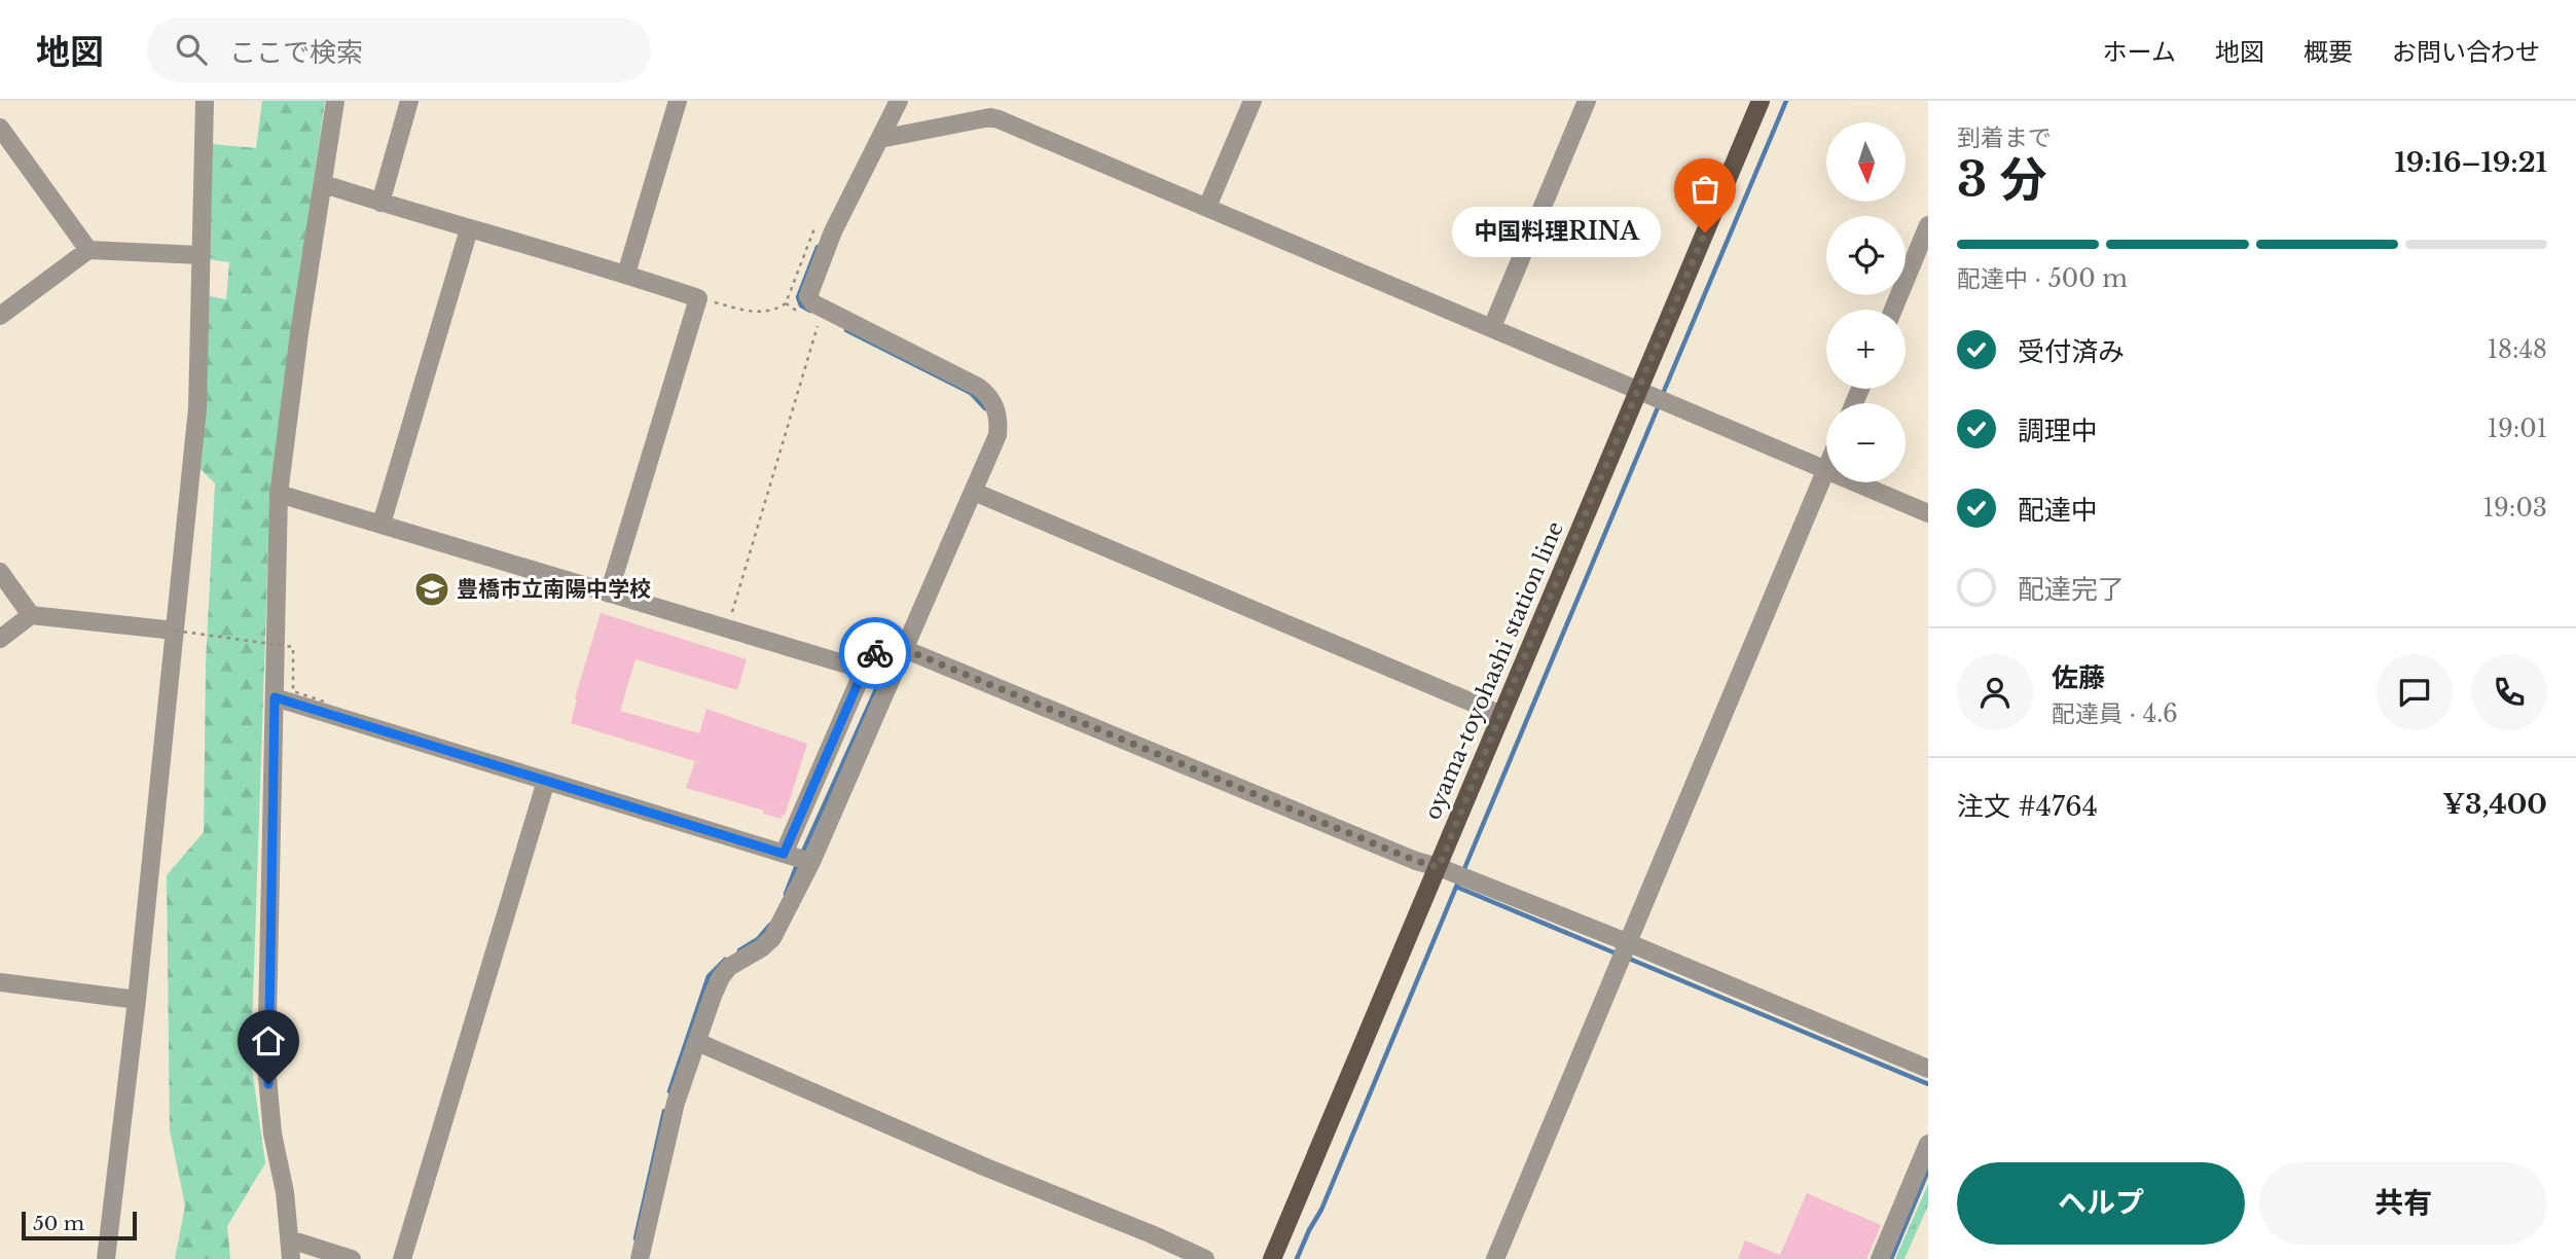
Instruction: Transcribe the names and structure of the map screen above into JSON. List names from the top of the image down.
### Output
{
  "streets": {
    "main road": ["oyama-toyohashi station line"]
  },
  "places": {
    "other": ["中国料理RINA"],
    "school or university": ["豊橋市立南陽中学校"]
  },
  "scale_bar": "50 m",
  "north": "bottom",
  "page": {
    "header": "地図",
    "search": "ここで検索",
    "nav": [
      "ホーム",
      "地図",
      "概要",
      "お問い合わせ"
    ],
    "heading": ["3 分", "到着まで", "19:16–19:21"],
    "panel": [
      "佐藤",
      "配達員 · 4.6",
      "注文 #4764",
      "¥3,400"
    ],
    "map_buttons": ["+", "−"],
    "bubble": "中国料理RINA",
    "bar": "配達中 · 500 m",
    "list": [
      ["受付済み", "18:48"],
      ["調理中", "19:01"],
      ["配達中", "19:03"],
      "配達完了"
    ],
    "buttons": ["ヘルプ", "共有"],
    "scale": "50 m"
  }
}
